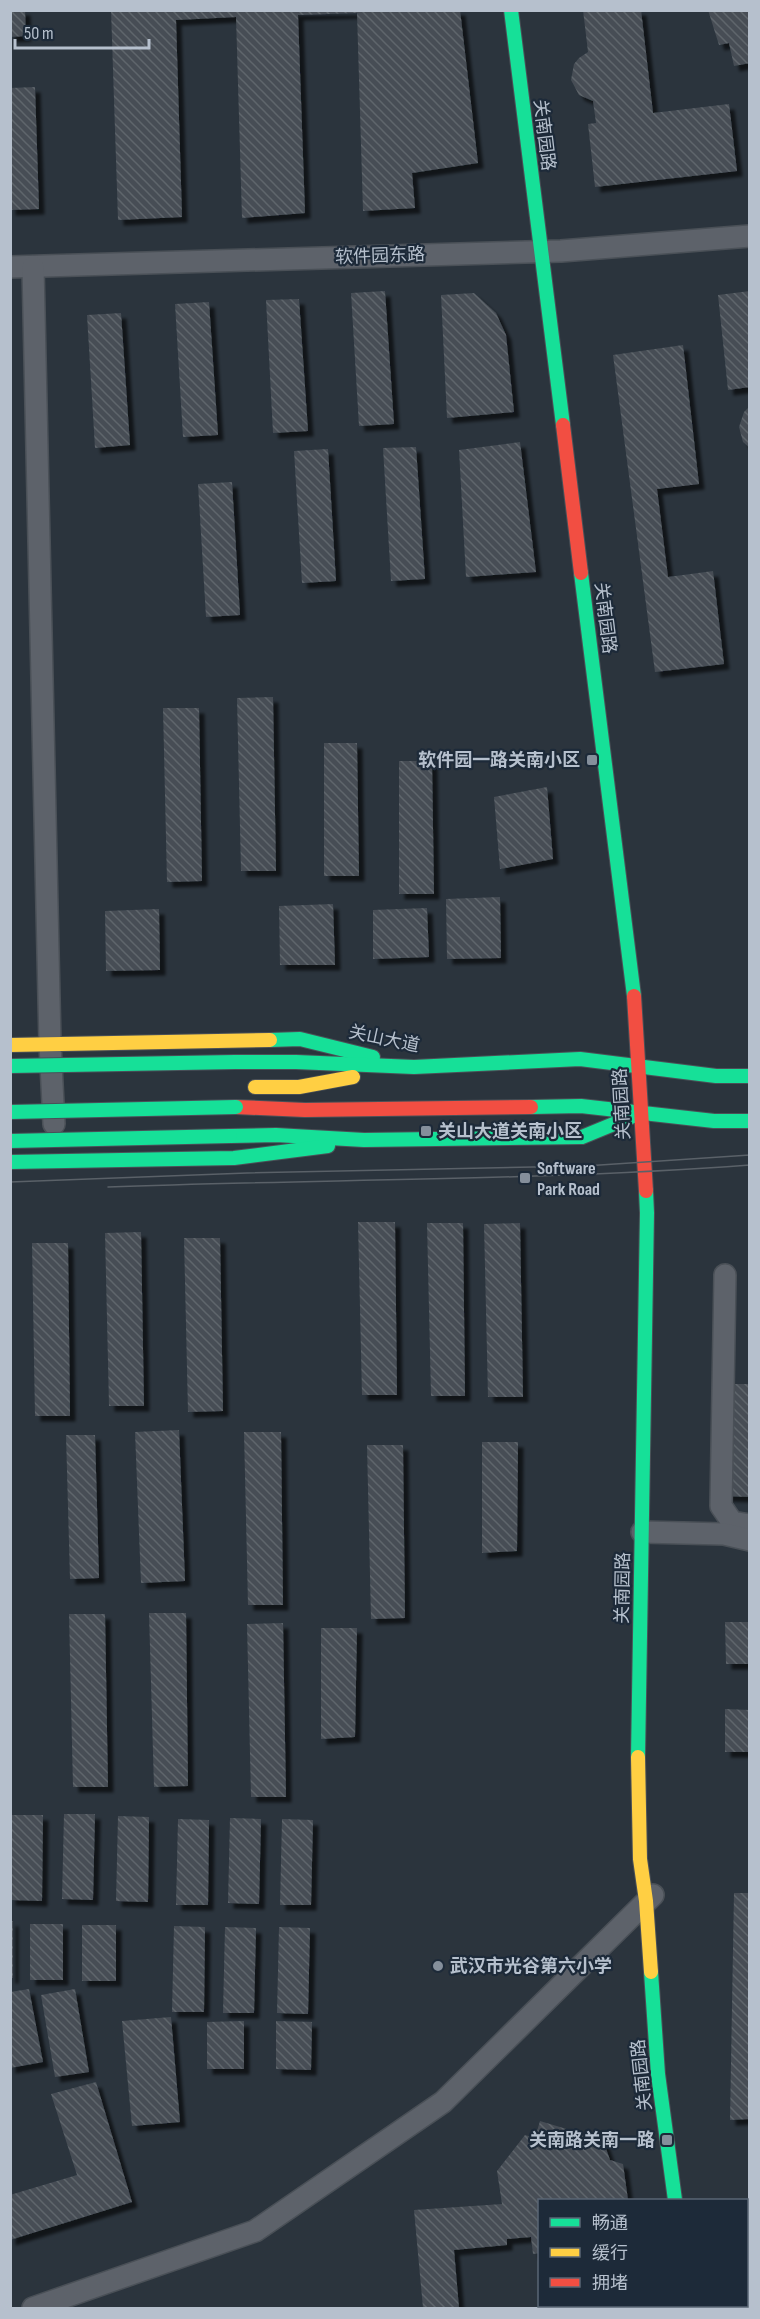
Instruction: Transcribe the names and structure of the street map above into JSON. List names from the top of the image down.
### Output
{
  "streets": {
    "main road": ["关南园路", "关山大道"],
    "street": ["软件园东路"]
  },
  "crossings": [
    ["关南园路", "软件园东路"],
    ["关南园路", "关山大道"]
  ],
  "places": {
    "transit": [
      "软件园一路关南小区",
      "关山大道关南小区",
      "Software Park Road",
      "关南路关南一路"
    ],
    "other": ["武汉市光谷第六小学"]
  },
  "legend": ["畅通", "缓行", "拥堵"],
  "scale_bar": "50 m"
}
